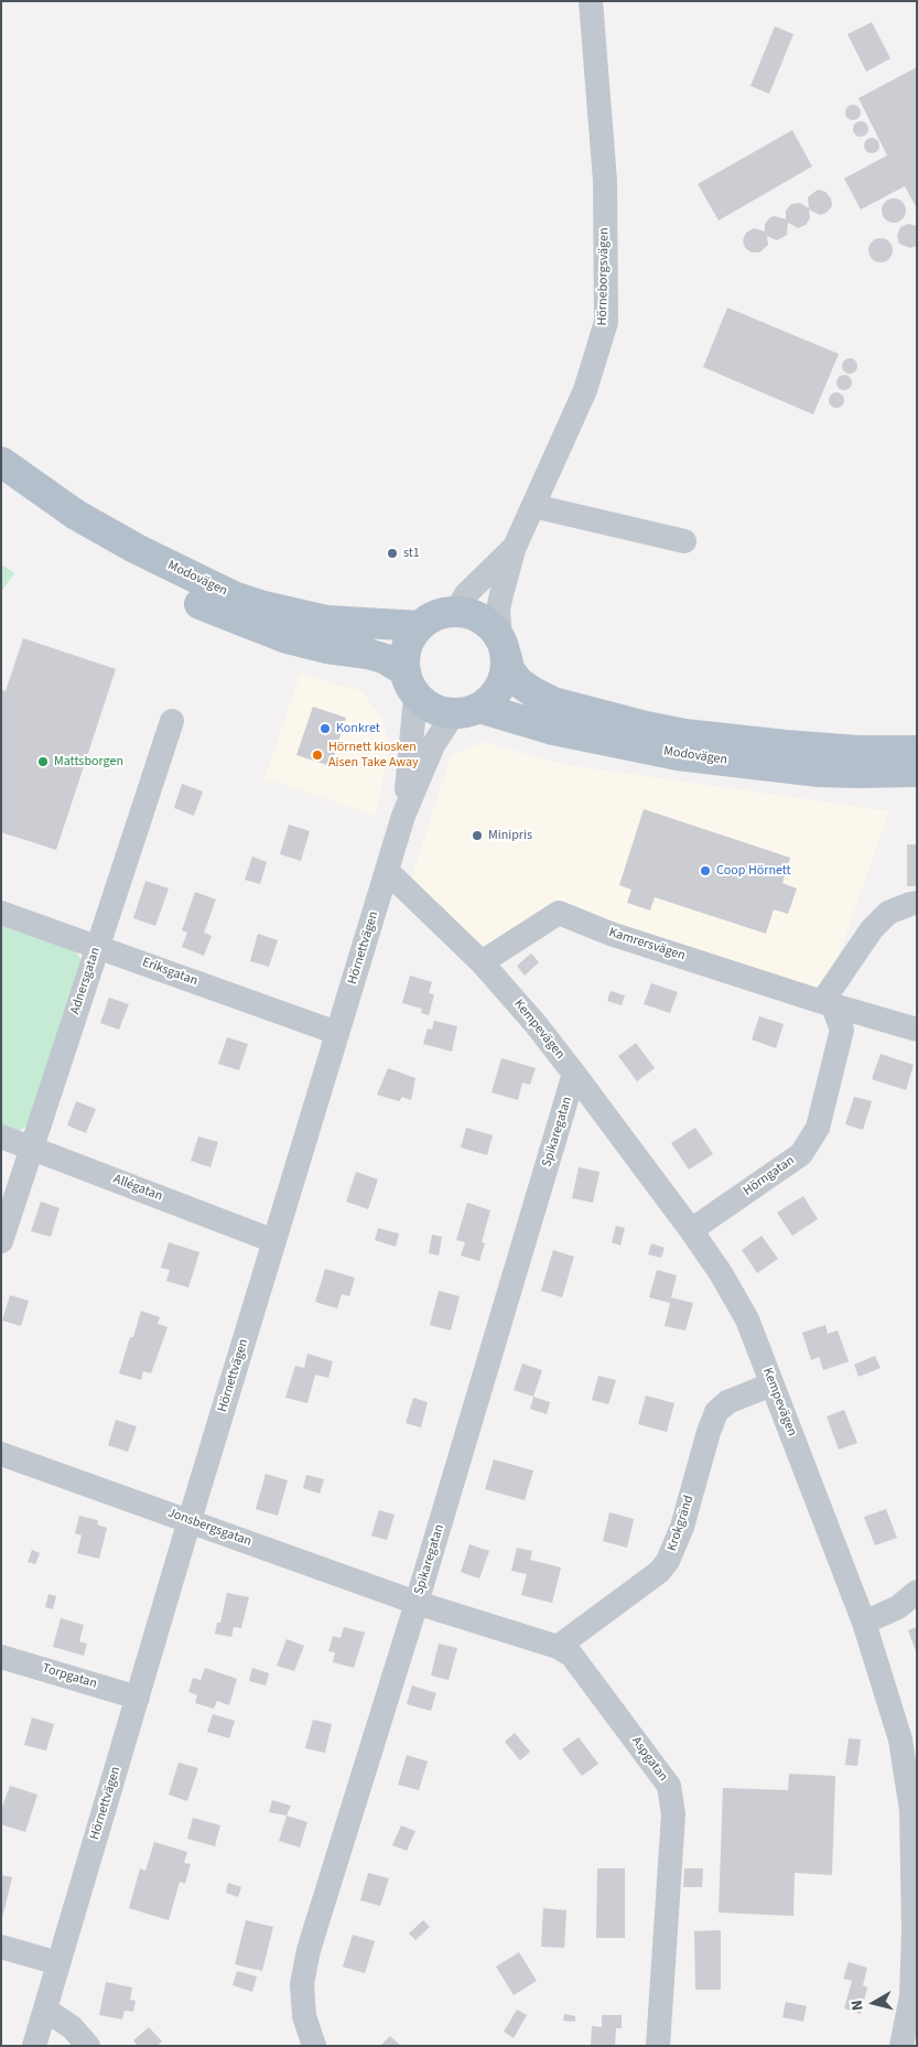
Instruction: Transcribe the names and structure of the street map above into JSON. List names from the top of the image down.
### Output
{
  "streets": {
    "main road": ["Modovägen"],
    "street": [
      "Hörneborgsvägen",
      "Kamrersvägen",
      "Hörnettvägen",
      "Eriksgatan",
      "Adnersgatan",
      "Kempevägen",
      "Spikaregatan",
      "Hörngatan",
      "Allégatan",
      "Krokgränd",
      "Jonsbergsgatan",
      "Torpgatan",
      "Aspgatan"
    ]
  },
  "crossings": [
    ["Hörneborgsvägen", "Modovägen"],
    ["Hörneborgsvägen", "Hörnettvägen"],
    ["Modovägen", "Hörnettvägen"],
    ["Kamrersvägen", "Kempevägen"],
    ["Kamrersvägen", "Hörngatan"],
    ["Hörnettvägen", "Eriksgatan"],
    ["Hörnettvägen", "Kempevägen"],
    ["Hörnettvägen", "Allégatan"],
    ["Hörnettvägen", "Jonsbergsgatan"],
    ["Hörnettvägen", "Torpgatan"],
    ["Eriksgatan", "Adnersgatan"],
    ["Adnersgatan", "Allégatan"],
    ["Kempevägen", "Spikaregatan"],
    ["Kempevägen", "Hörngatan"],
    ["Kempevägen", "Krokgränd"],
    ["Spikaregatan", "Jonsbergsgatan"],
    ["Spikaregatan", "Aspgatan"],
    ["Krokgränd", "Aspgatan"],
    ["Jonsbergsgatan", "Aspgatan"]
  ],
  "places": [
    "st1",
    "Konkret",
    "Hörnett kiosken Aisen Take Away",
    "Mattsborgen",
    "Minipris",
    "Coop Hörnett"
  ],
  "north": "left"
}
